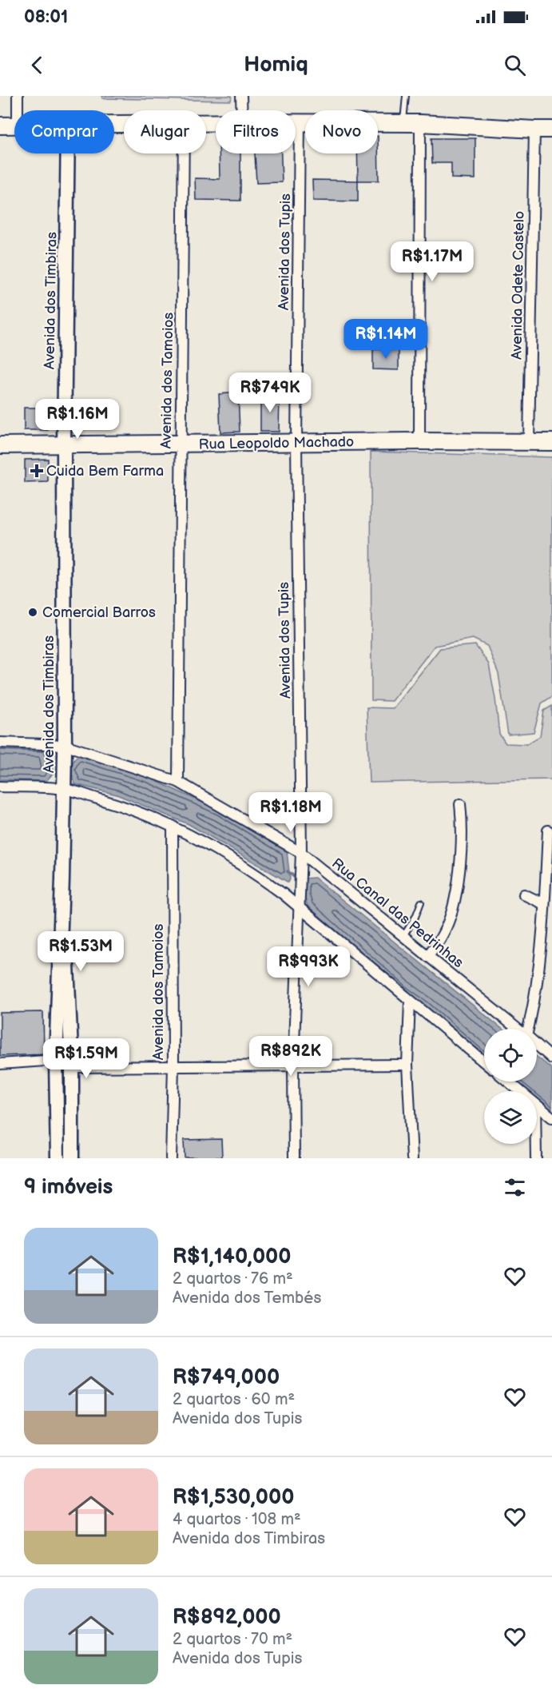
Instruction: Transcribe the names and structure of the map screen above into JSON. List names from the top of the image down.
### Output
{
  "streets": {
    "main road": ["Rua Leopoldo Machado"],
    "street": [
      "Avenida dos Tupis",
      "Avenida Odete Castelo",
      "Avenida dos Timbiras",
      "Avenida dos Tamoios",
      "Rua Canal das Pedrinhas"
    ]
  },
  "crossings": [
    ["Avenida dos Tupis", "Rua Leopoldo Machado"],
    ["Avenida dos Tupis", "Rua Canal das Pedrinhas"],
    ["Avenida Odete Castelo", "Rua Leopoldo Machado"],
    ["Avenida dos Timbiras", "Rua Leopoldo Machado"],
    ["Avenida dos Timbiras", "Rua Canal das Pedrinhas"],
    ["Avenida dos Tamoios", "Rua Leopoldo Machado"],
    ["Avenida dos Tamoios", "Rua Canal das Pedrinhas"]
  ],
  "places": {
    "health": ["Cuida Bem Farma"],
    "other": ["Comercial Barros"]
  },
  "page": {
    "status": "08:01",
    "header": "Homiq",
    "chip": [
      "Comprar",
      "Alugar",
      "Filtros",
      "Novo"
    ],
    "price": [
      "R$1.17M",
      "R$1.14M",
      "R$749K",
      "R$1.16M",
      "R$1.18M",
      "R$1.53M",
      "R$993K",
      "R$892K",
      "R$1.59M"
    ],
    "heading": "9 imóveis",
    "list": [
      {
        "name": "R$1,140,000",
        "note": "2 quartos · 76 m² · Avenida dos Tembés"
      },
      {
        "name": "R$749,000",
        "note": "2 quartos · 60 m² · Avenida dos Tupis"
      },
      {
        "name": "R$1,530,000",
        "note": "4 quartos · 108 m² · Avenida dos Timbiras"
      },
      {
        "name": "R$892,000",
        "note": "2 quartos · 70 m² · Avenida dos Tupis"
      }
    ]
  }
}
